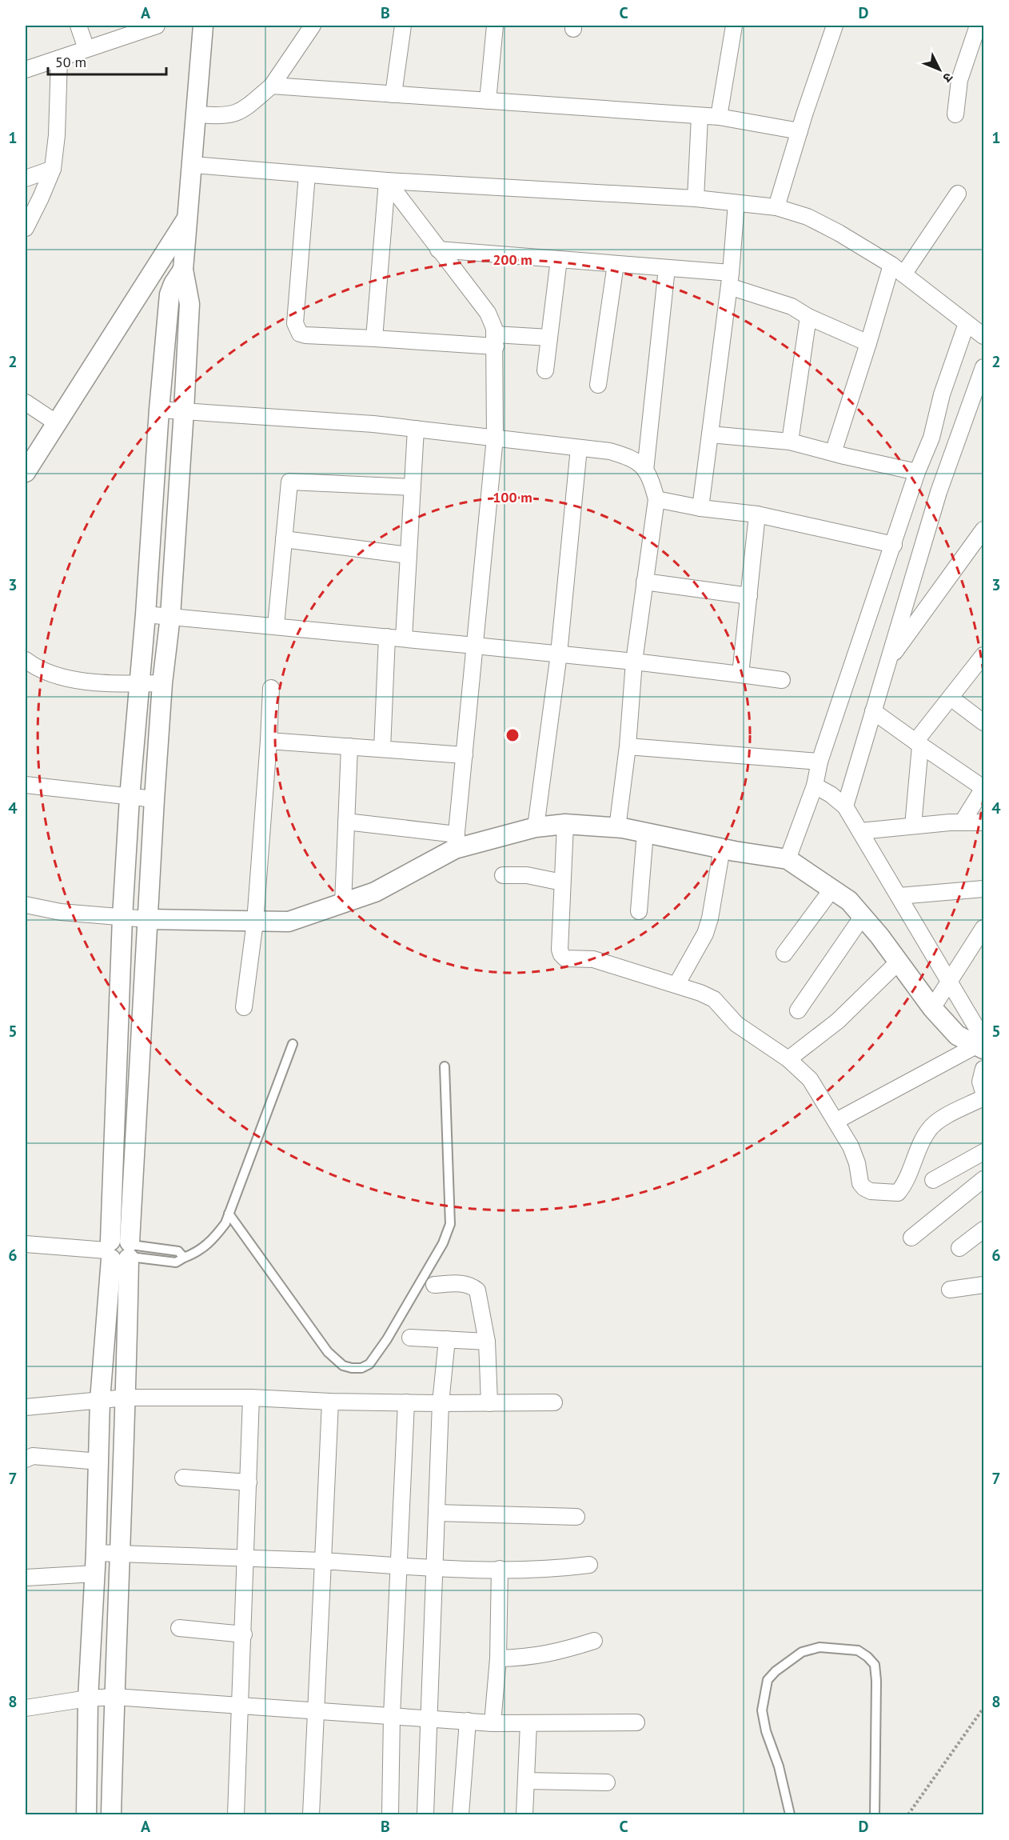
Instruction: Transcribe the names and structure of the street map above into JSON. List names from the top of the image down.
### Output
{
  "scale_bar": "50 m",
  "north": "bottom right",
  "grid": {
    "columns": [
      "A",
      "B",
      "C",
      "D"
    ],
    "rows": [
      "1",
      "2",
      "3",
      "4",
      "5",
      "6",
      "7",
      "8"
    ]
  },
  "rings": ["200 m", "100 m"]
}
